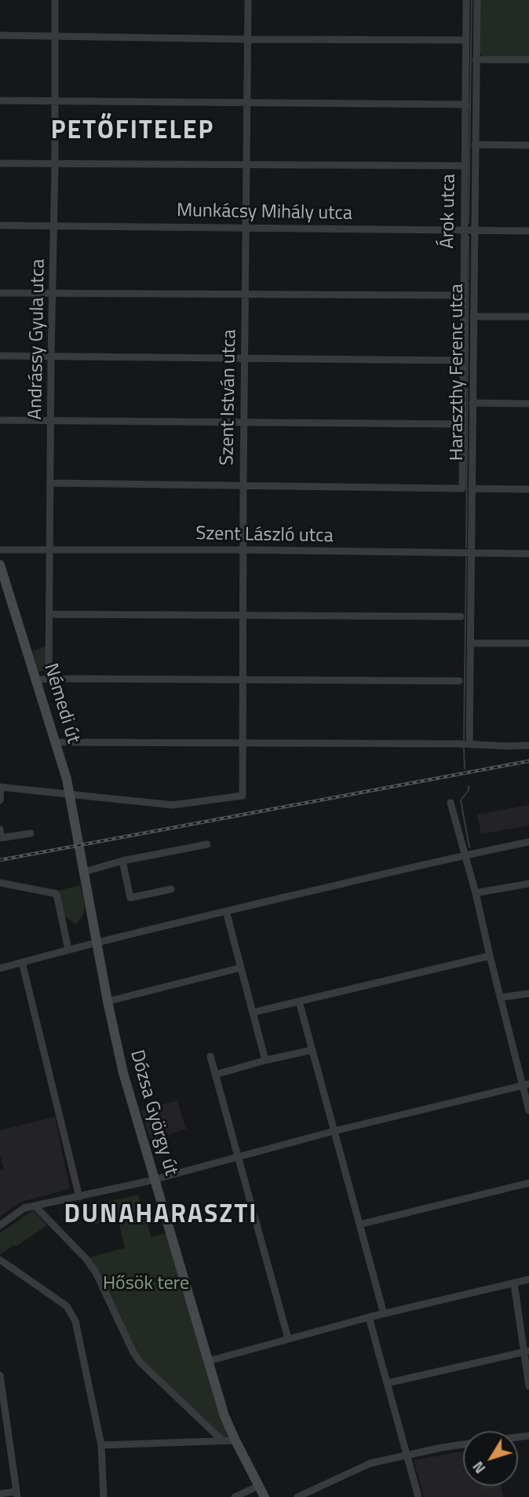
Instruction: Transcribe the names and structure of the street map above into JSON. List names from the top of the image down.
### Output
{
  "streets": {
    "main road": ["Némedi út", "Dózsa György út"],
    "street": [
      "Árok utca",
      "Munkácsy Mihály utca",
      "Andrássy Gyula utca",
      "Haraszthy Ferenc utca",
      "Szent István utca",
      "Szent László utca"
    ]
  },
  "crossings": [
    ["Árok utca", "Munkácsy Mihály utca"],
    ["Árok utca", "Szent István utca"],
    ["Munkácsy Mihály utca", "Andrássy Gyula utca"],
    ["Munkácsy Mihály utca", "Haraszthy Ferenc utca"],
    ["Munkácsy Mihály utca", "Szent István utca"],
    ["Andrássy Gyula utca", "Szent László utca"],
    ["Haraszthy Ferenc utca", "Szent László utca"],
    ["Szent István utca", "Szent László utca"],
    ["Szent István utca", "Némedi út"],
    ["Némedi út", "Dózsa György út"]
  ],
  "districts": ["PETŐFITELEP", "DUNAHARASZTI"],
  "parks": ["Hősök tere"],
  "north": "bottom left"
}
